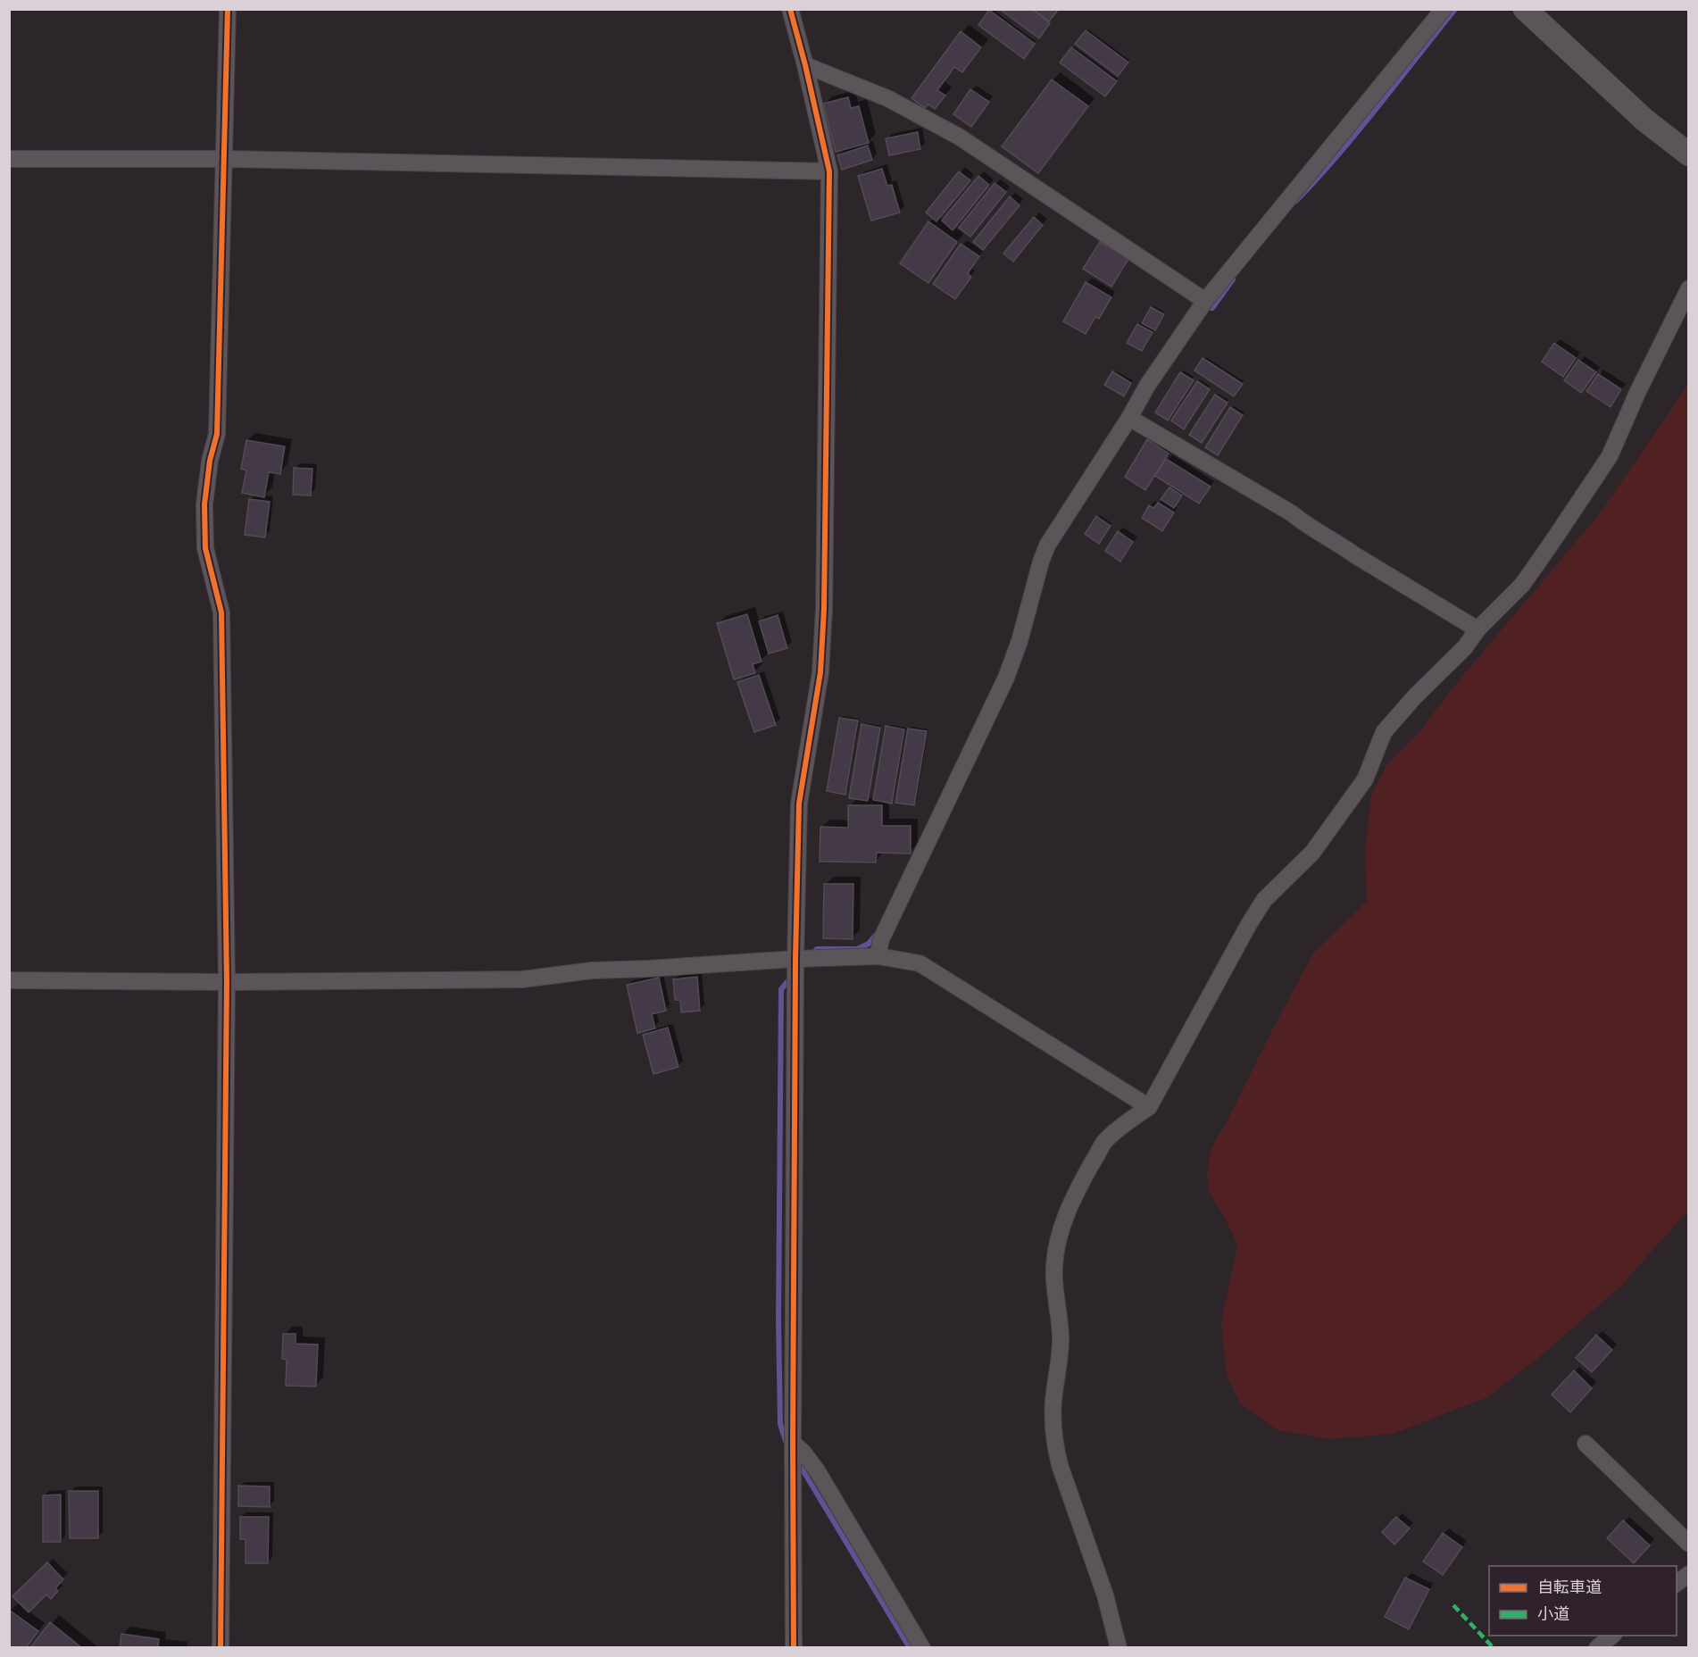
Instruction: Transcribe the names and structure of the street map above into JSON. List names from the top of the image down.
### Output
{
  "legend": ["自転車道", "小道"]
}
